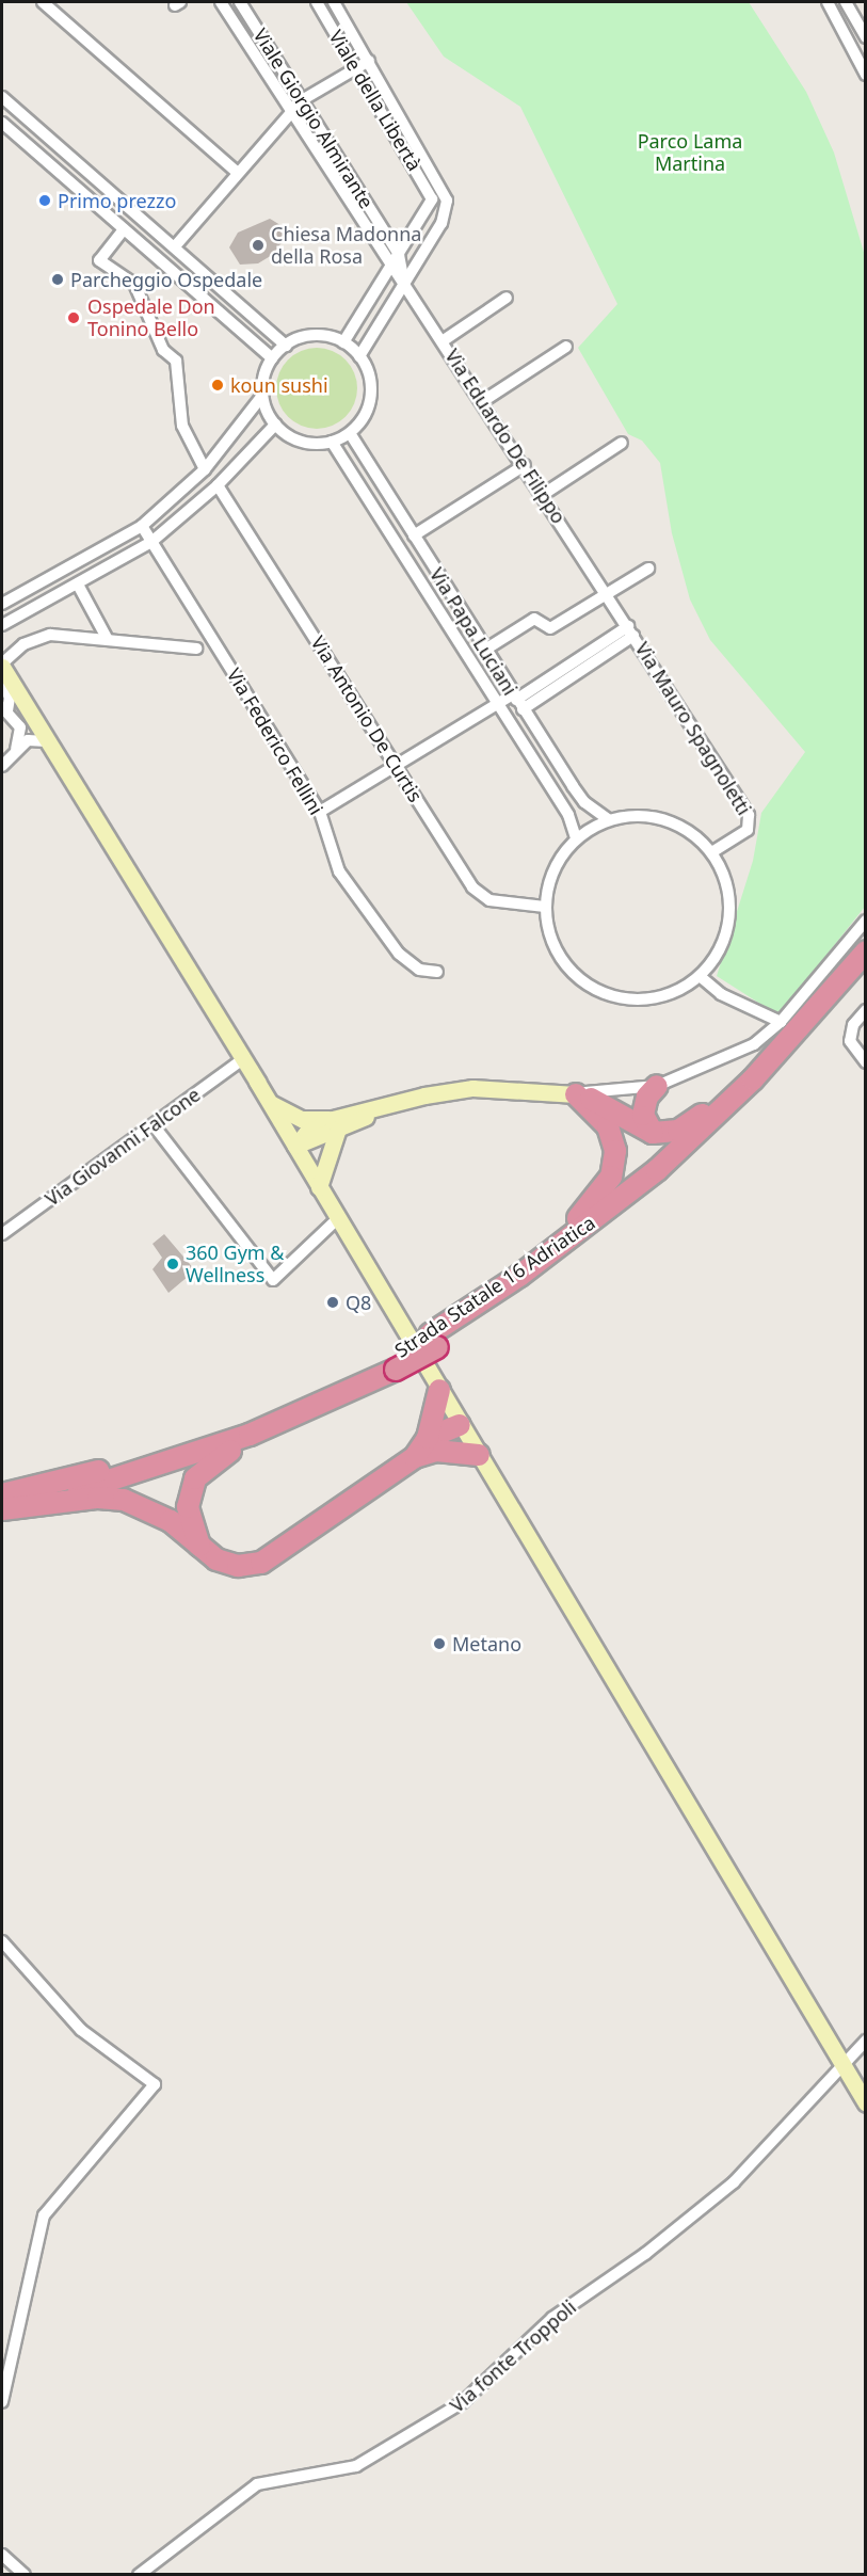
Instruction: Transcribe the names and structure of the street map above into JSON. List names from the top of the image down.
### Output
{
  "streets": {
    "highway": ["Strada Statale 16 Adriatica"],
    "street": [
      "Viale della Libertà",
      "Viale Giorgio Almirante",
      "Via Eduardo De Filippo",
      "Via Papa Luciani",
      "Via Antonio De Curtis",
      "Via Mauro Spagnoletti",
      "Via Federico Fellini",
      "Via Giovanni Falcone",
      "Via fonte Troppoli"
    ]
  },
  "crossings": [
    ["Viale Giorgio Almirante", "Via Eduardo De Filippo"],
    ["Via Eduardo De Filippo", "Via Mauro Spagnoletti"],
    ["Via Papa Luciani", "Via Antonio De Curtis"],
    ["Via Papa Luciani", "Via Mauro Spagnoletti"],
    ["Via Antonio De Curtis", "Via Mauro Spagnoletti"]
  ],
  "parks": ["Parco Lama Martina"],
  "places": [
    "Primo prezzo",
    "Chiesa Madonna della Rosa",
    "Parcheggio Ospedale",
    "Ospedale Don Tonino Bello",
    "koun sushi",
    "360 Gym & Wellness",
    "Q8",
    "Metano"
  ]
}
